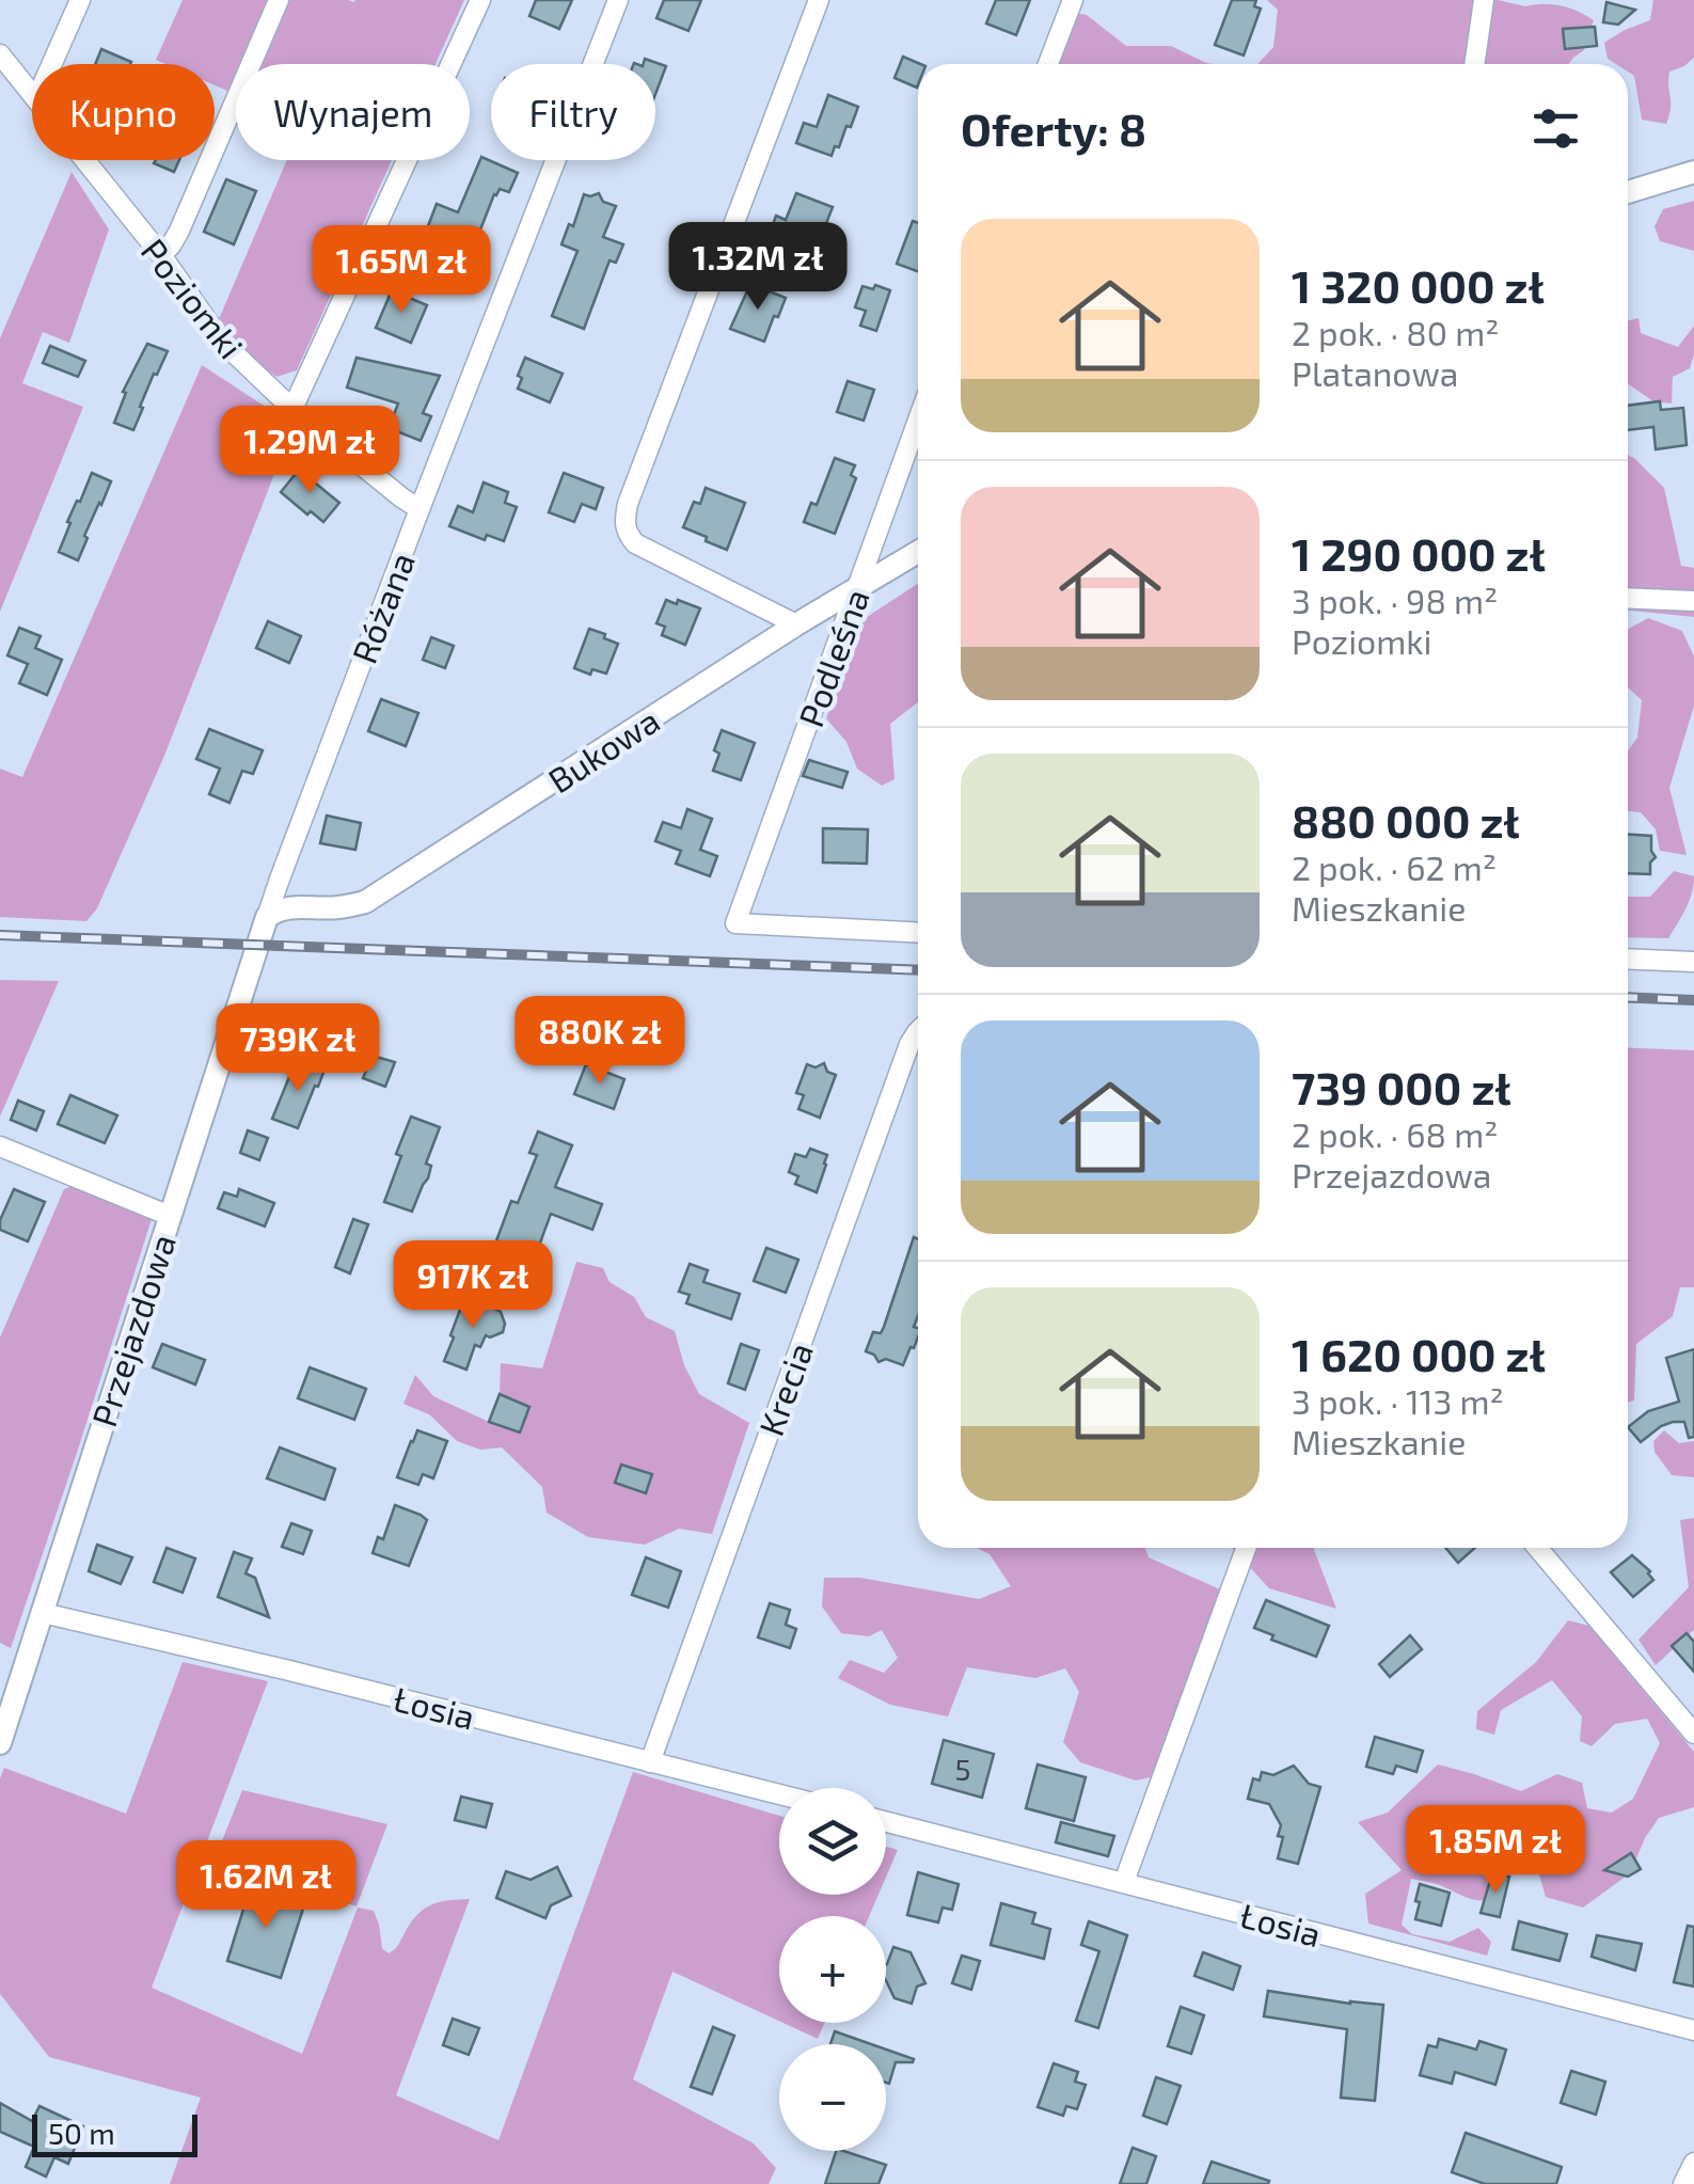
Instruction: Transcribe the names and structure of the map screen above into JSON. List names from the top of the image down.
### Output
{
  "streets": {
    "street": [
      "Poziomki",
      "Różana",
      "Podleśna",
      "Bukowa",
      "Przejazdowa",
      "Krecia",
      "Łosia"
    ]
  },
  "crossings": [
    ["Poziomki", "Różana"],
    ["Różana", "Bukowa"],
    ["Różana", "Przejazdowa"],
    ["Podleśna", "Bukowa"],
    ["Bukowa", "Przejazdowa"],
    ["Przejazdowa", "Łosia"],
    ["Krecia", "Łosia"]
  ],
  "house_numbers": ["5"],
  "scale_bar": "50 m",
  "page": {
    "chip": ["Kupno", "Wynajem", "Filtry"],
    "heading": "Oferty: 8",
    "list": [
      {
        "name": "1 320 000 zł",
        "note": "2 pok. · 80 m² · Platanowa"
      },
      {
        "name": "1 290 000 zł",
        "note": "3 pok. · 98 m² · Poziomki"
      },
      {
        "name": "880 000 zł",
        "note": "2 pok. · 62 m² · Mieszkanie"
      },
      {
        "name": "739 000 zł",
        "note": "2 pok. · 68 m² · Przejazdowa"
      },
      {
        "name": "1 620 000 zł",
        "note": "3 pok. · 113 m² · Mieszkanie"
      }
    ],
    "price": [
      "1.32M zł",
      "1.65M zł",
      "1.29M zł",
      "880K zł",
      "739K zł",
      "917K zł",
      "1.85M zł",
      "1.62M zł"
    ],
    "map_buttons": ["+", "−"],
    "scale": "50 m"
  }
}
